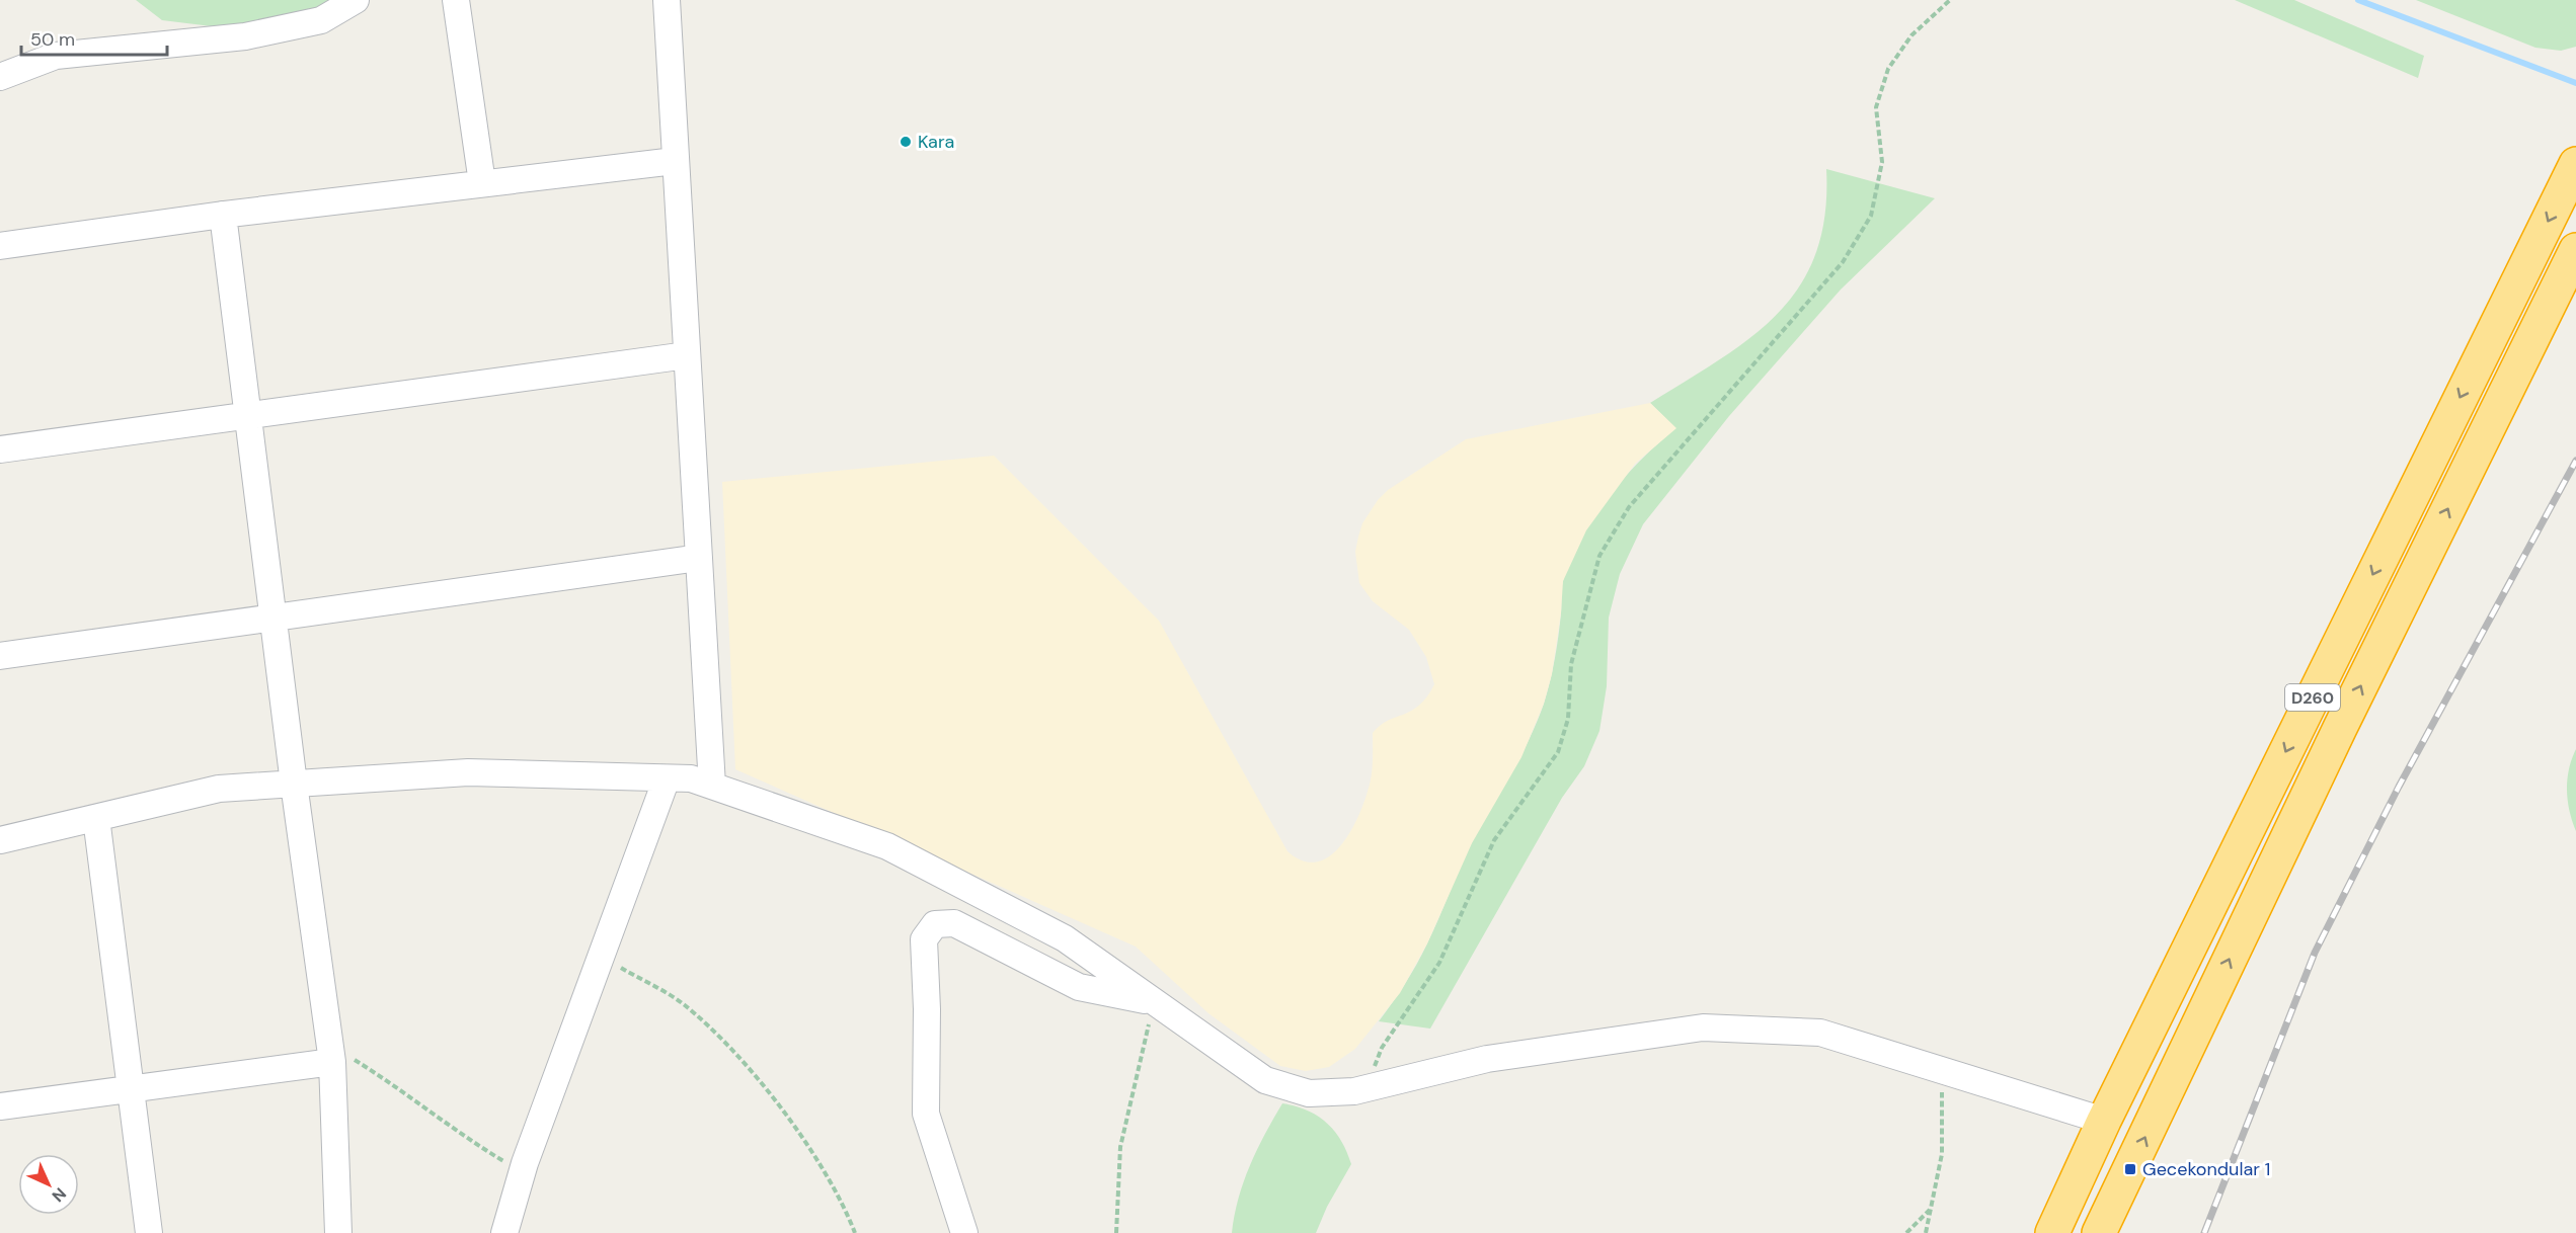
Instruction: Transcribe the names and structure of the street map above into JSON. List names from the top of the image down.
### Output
{
  "streets": {
    "highway": ["D260"]
  },
  "places": {
    "other": ["Kara"],
    "transit": ["Gecekondular 1"]
  },
  "scale_bar": "50 m",
  "north": "bottom right"
}
